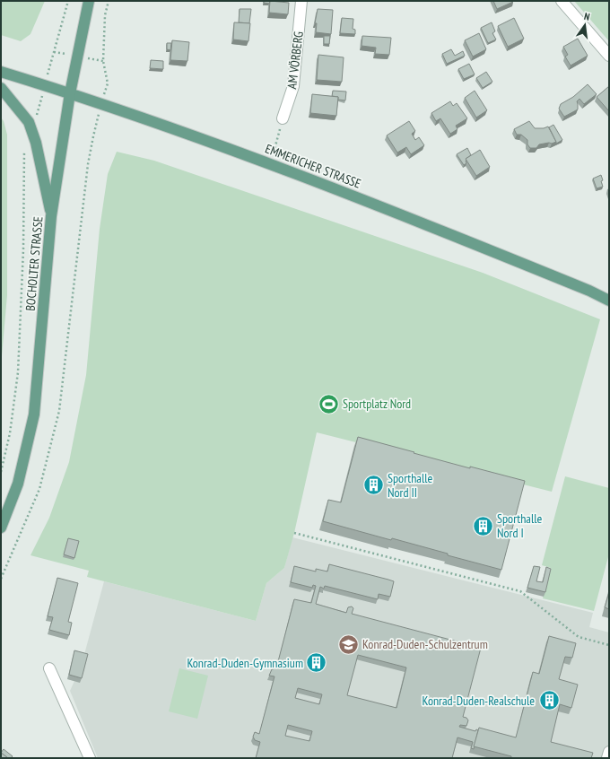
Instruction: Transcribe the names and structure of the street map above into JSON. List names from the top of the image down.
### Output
{
  "streets": {
    "main road": ["EMMERICHER STRASSE", "BOCHOLTER STRASSE"],
    "street": ["AM VÖRBERG"]
  },
  "crossings": [
    ["EMMERICHER STRASSE", "BOCHOLTER STRASSE"]
  ],
  "places": {
    "sports": ["Sportplatz Nord"],
    "building": [
      "Sporthalle Nord II",
      "Sporthalle Nord I",
      "Konrad-Duden-Gymnasium",
      "Konrad-Duden-Realschule"
    ],
    "school or university": ["Konrad-Duden-Schulzentrum"]
  },
  "north": "top"
}
